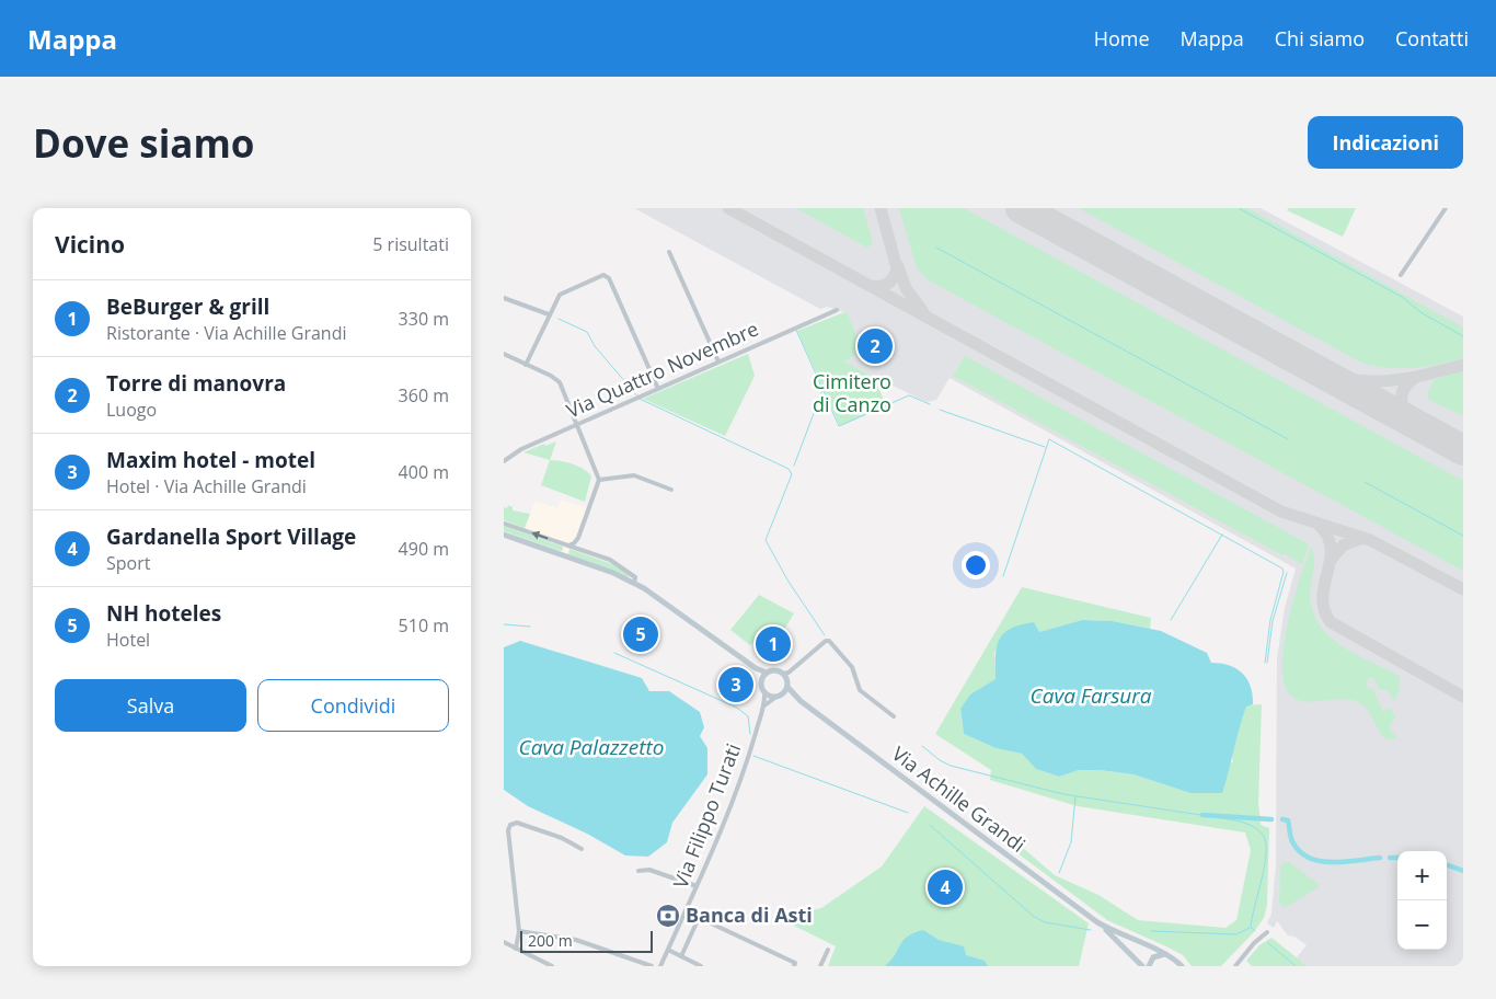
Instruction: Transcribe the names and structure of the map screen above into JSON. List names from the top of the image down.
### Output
{
  "streets": {
    "main road": ["Via Achille Grandi"],
    "street": ["Via Quattro Novembre", "Via Filippo Turati"]
  },
  "crossings": [
    ["Via Achille Grandi", "Via Filippo Turati"]
  ],
  "water": ["Cava Farsura", "Cava Palazzetto"],
  "parks": ["Cimitero di Canzo"],
  "places": {
    "bank": ["Banca di Asti"]
  },
  "scale_bar": "200 m",
  "page": {
    "header": "Mappa",
    "nav": [
      "Home",
      "Mappa",
      "Chi siamo",
      "Contatti"
    ],
    "buttons": [
      "Indicazioni",
      ["Salva", "Condividi"]
    ],
    "title": "Dove siamo",
    "heading": ["Vicino", "5 risultati"],
    "list": [
      {
        "mark": "1",
        "name": "BeBurger & grill",
        "note": "Ristorante · Via Achille Grandi",
        "value": "330 m"
      },
      {
        "mark": "2",
        "name": "Torre di manovra",
        "note": "Luogo",
        "value": "360 m"
      },
      {
        "mark": "3",
        "name": "Maxim hotel - motel",
        "note": "Hotel · Via Achille Grandi",
        "value": "400 m"
      },
      {
        "mark": "4",
        "name": "Gardanella Sport Village",
        "note": "Sport",
        "value": "490 m"
      },
      {
        "mark": "5",
        "name": "NH hoteles",
        "note": "Hotel",
        "value": "510 m"
      }
    ],
    "pins": [
      "2",
      "5",
      "1",
      "3",
      "4"
    ],
    "map_buttons": ["+", "−"],
    "scale": "200 m"
  }
}
